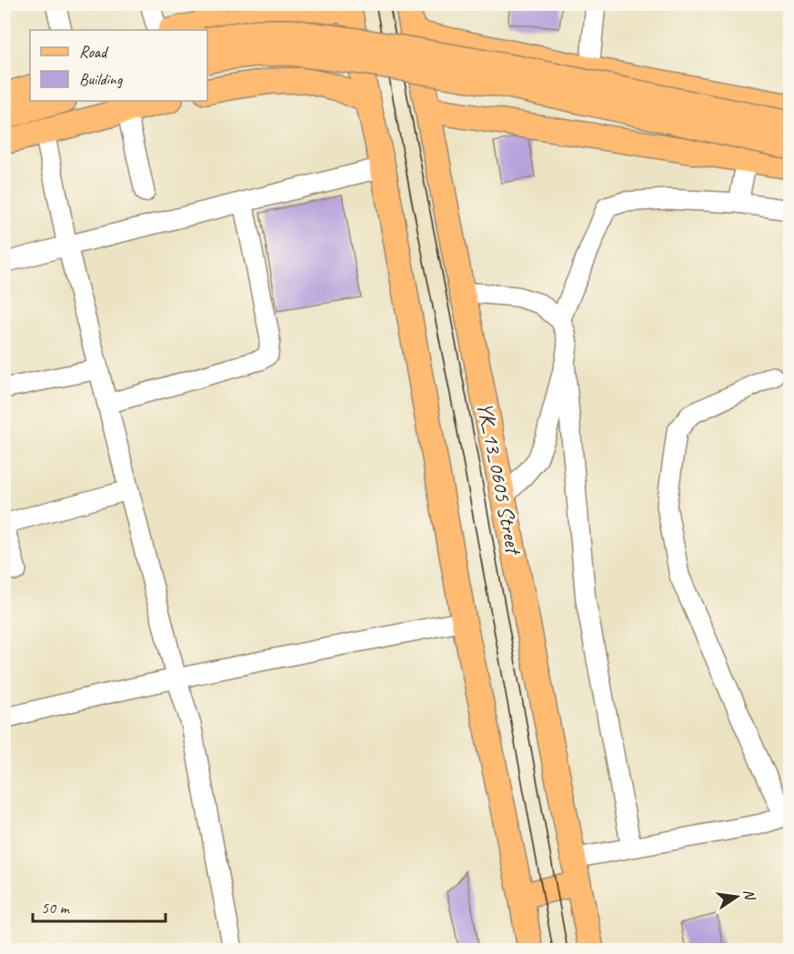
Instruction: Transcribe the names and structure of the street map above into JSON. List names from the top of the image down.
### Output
{
  "streets": {
    "main road": ["YK_13_0605 Street"]
  },
  "legend": ["Road", "Building"],
  "scale_bar": "50 m",
  "north": "right"
}
